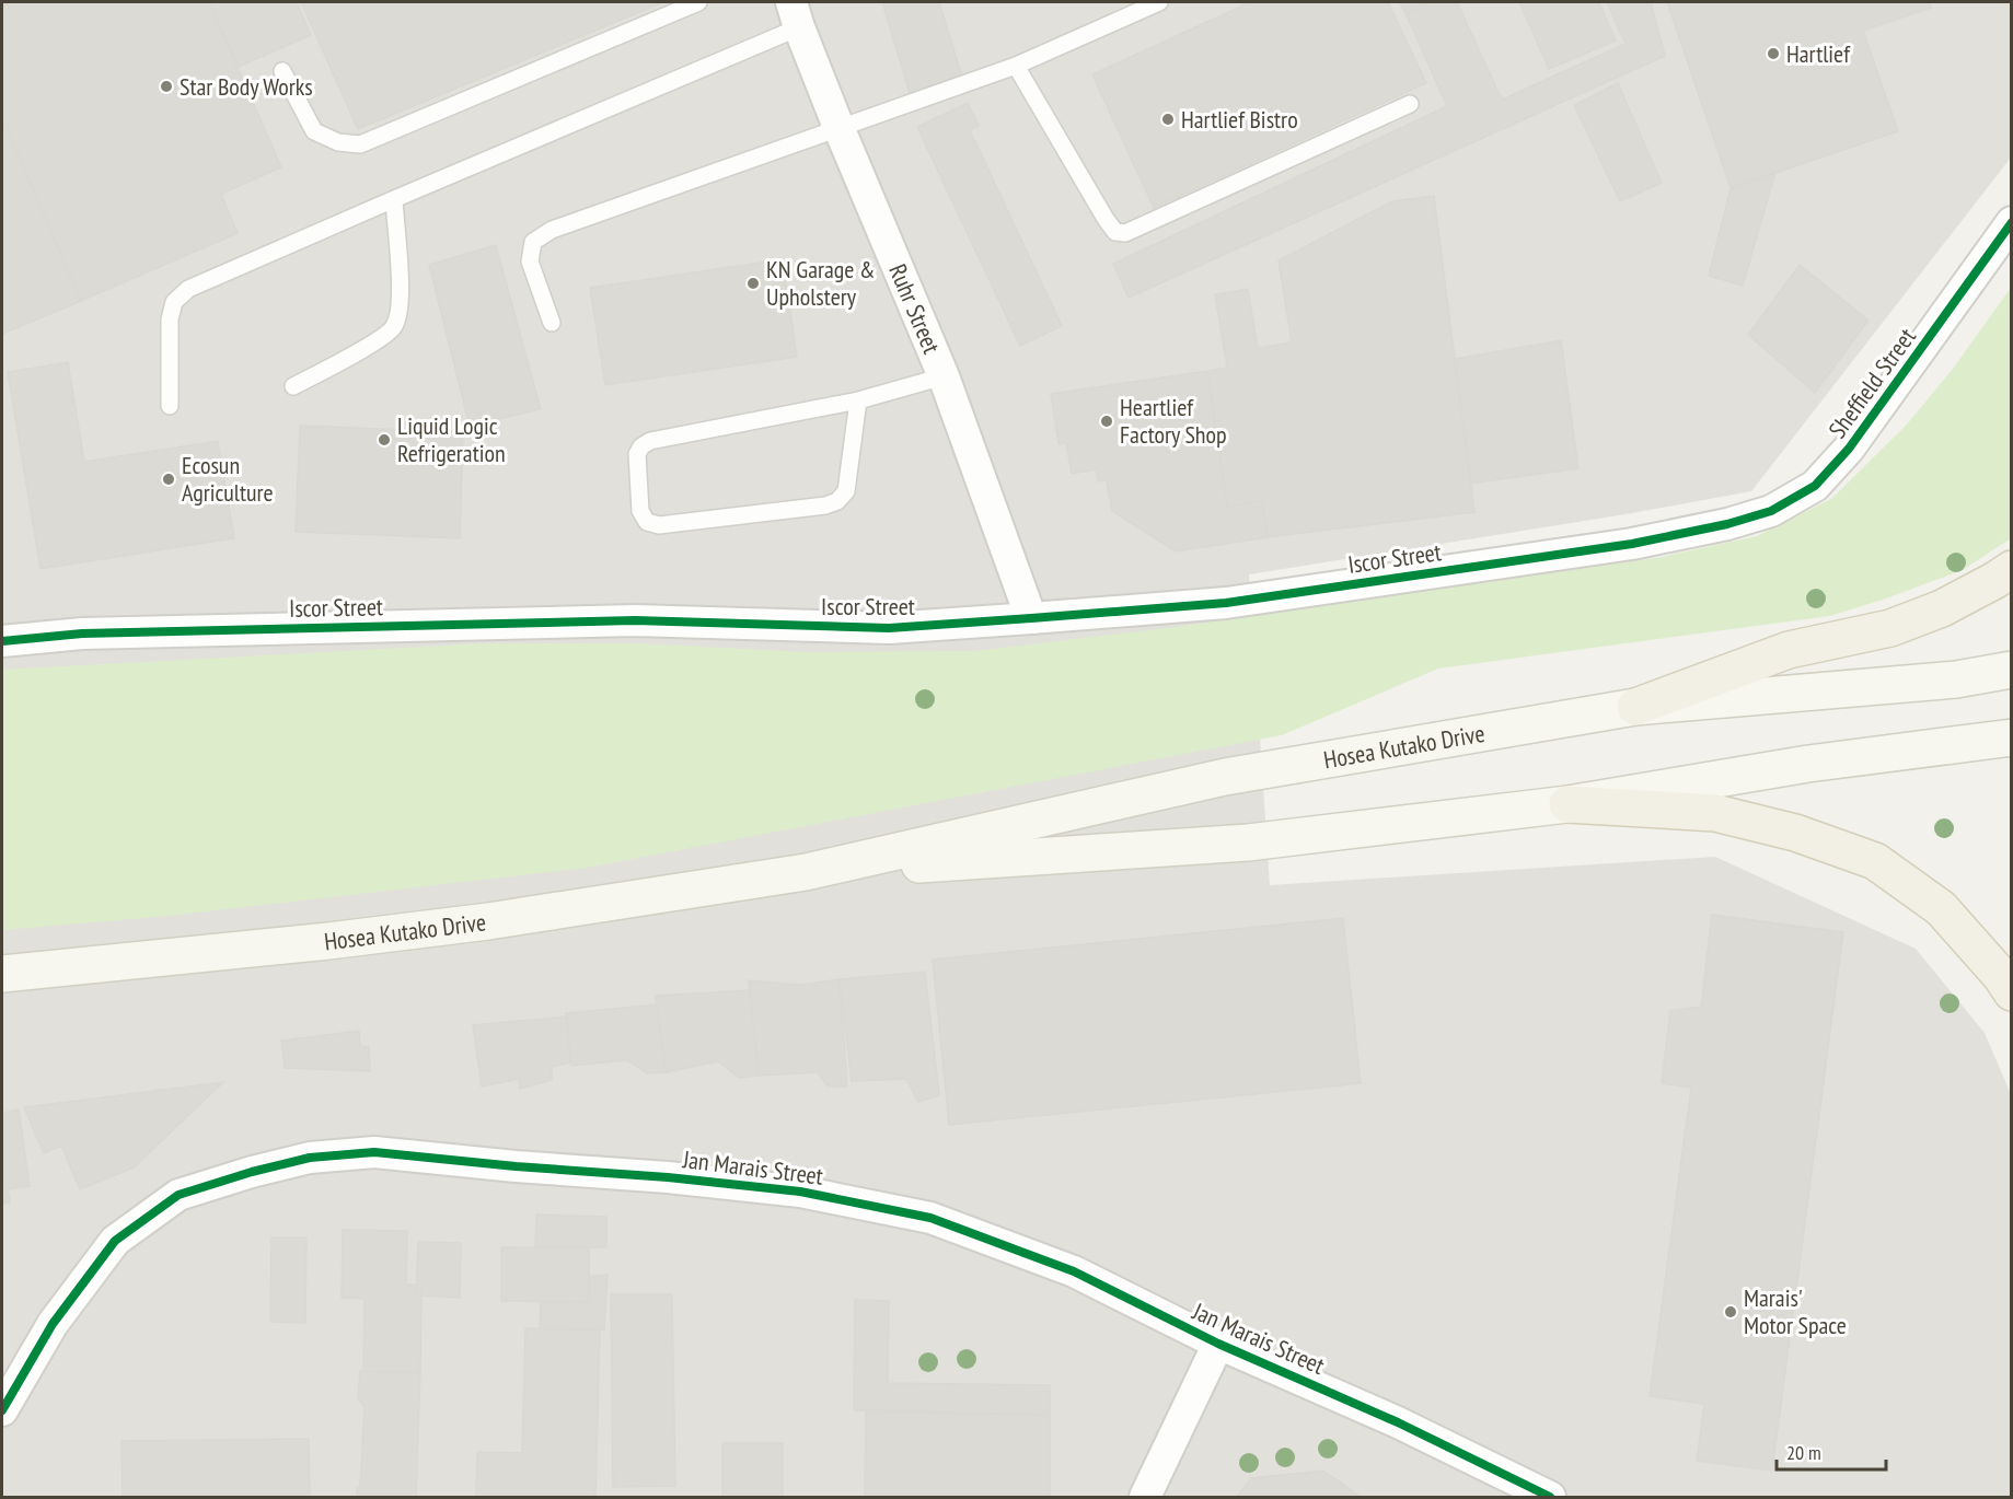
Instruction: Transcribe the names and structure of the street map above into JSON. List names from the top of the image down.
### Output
{
  "streets": {
    "main road": ["Hosea Kutako Drive"],
    "street": [
      "Ruhr Street",
      "Sheffield Street",
      "Iscor Street",
      "Jan Marais Street"
    ]
  },
  "crossings": [
    ["Ruhr Street", "Iscor Street"],
    ["Sheffield Street", "Iscor Street"]
  ],
  "places": [
    "Hartlief",
    "Star Body Works",
    "Hartlief Bistro",
    "KN Garage & Upholstery",
    "Heartlief Factory Shop",
    "Liquid Logic Refrigeration",
    "Ecosun Agriculture",
    "Marais' Motor Space"
  ],
  "scale_bar": "20 m"
}
